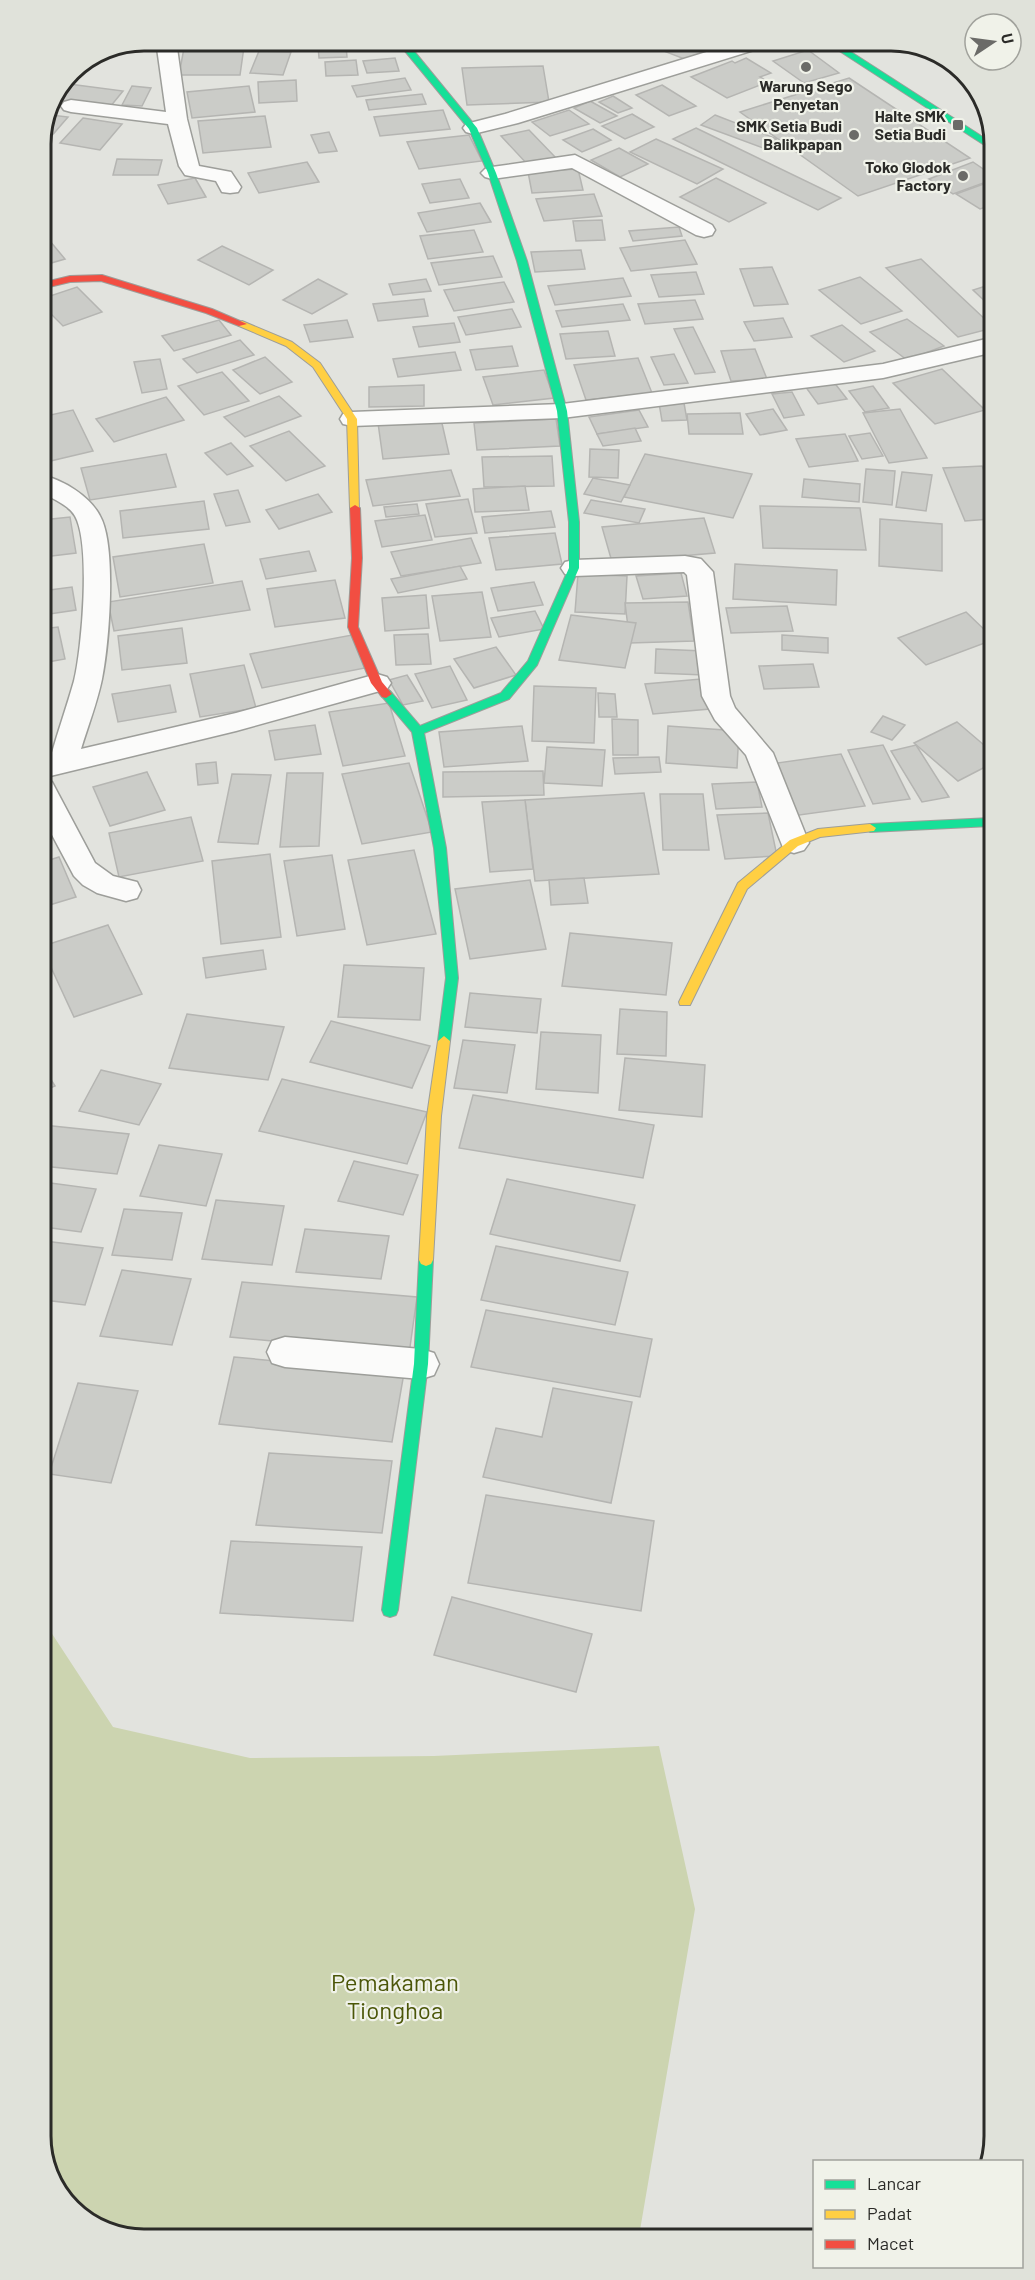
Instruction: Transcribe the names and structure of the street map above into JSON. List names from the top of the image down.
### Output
{
  "parks": ["Pemakaman Tionghoa"],
  "places": {
    "other": ["Warung Sego Penyetan", "SMK Setia Budi Balikpapan", "Toko Glodok Factory"],
    "transit": ["Halte SMK Setia Budi"]
  },
  "legend": ["Lancar", "Padat", "Macet"],
  "north": "right"
}
